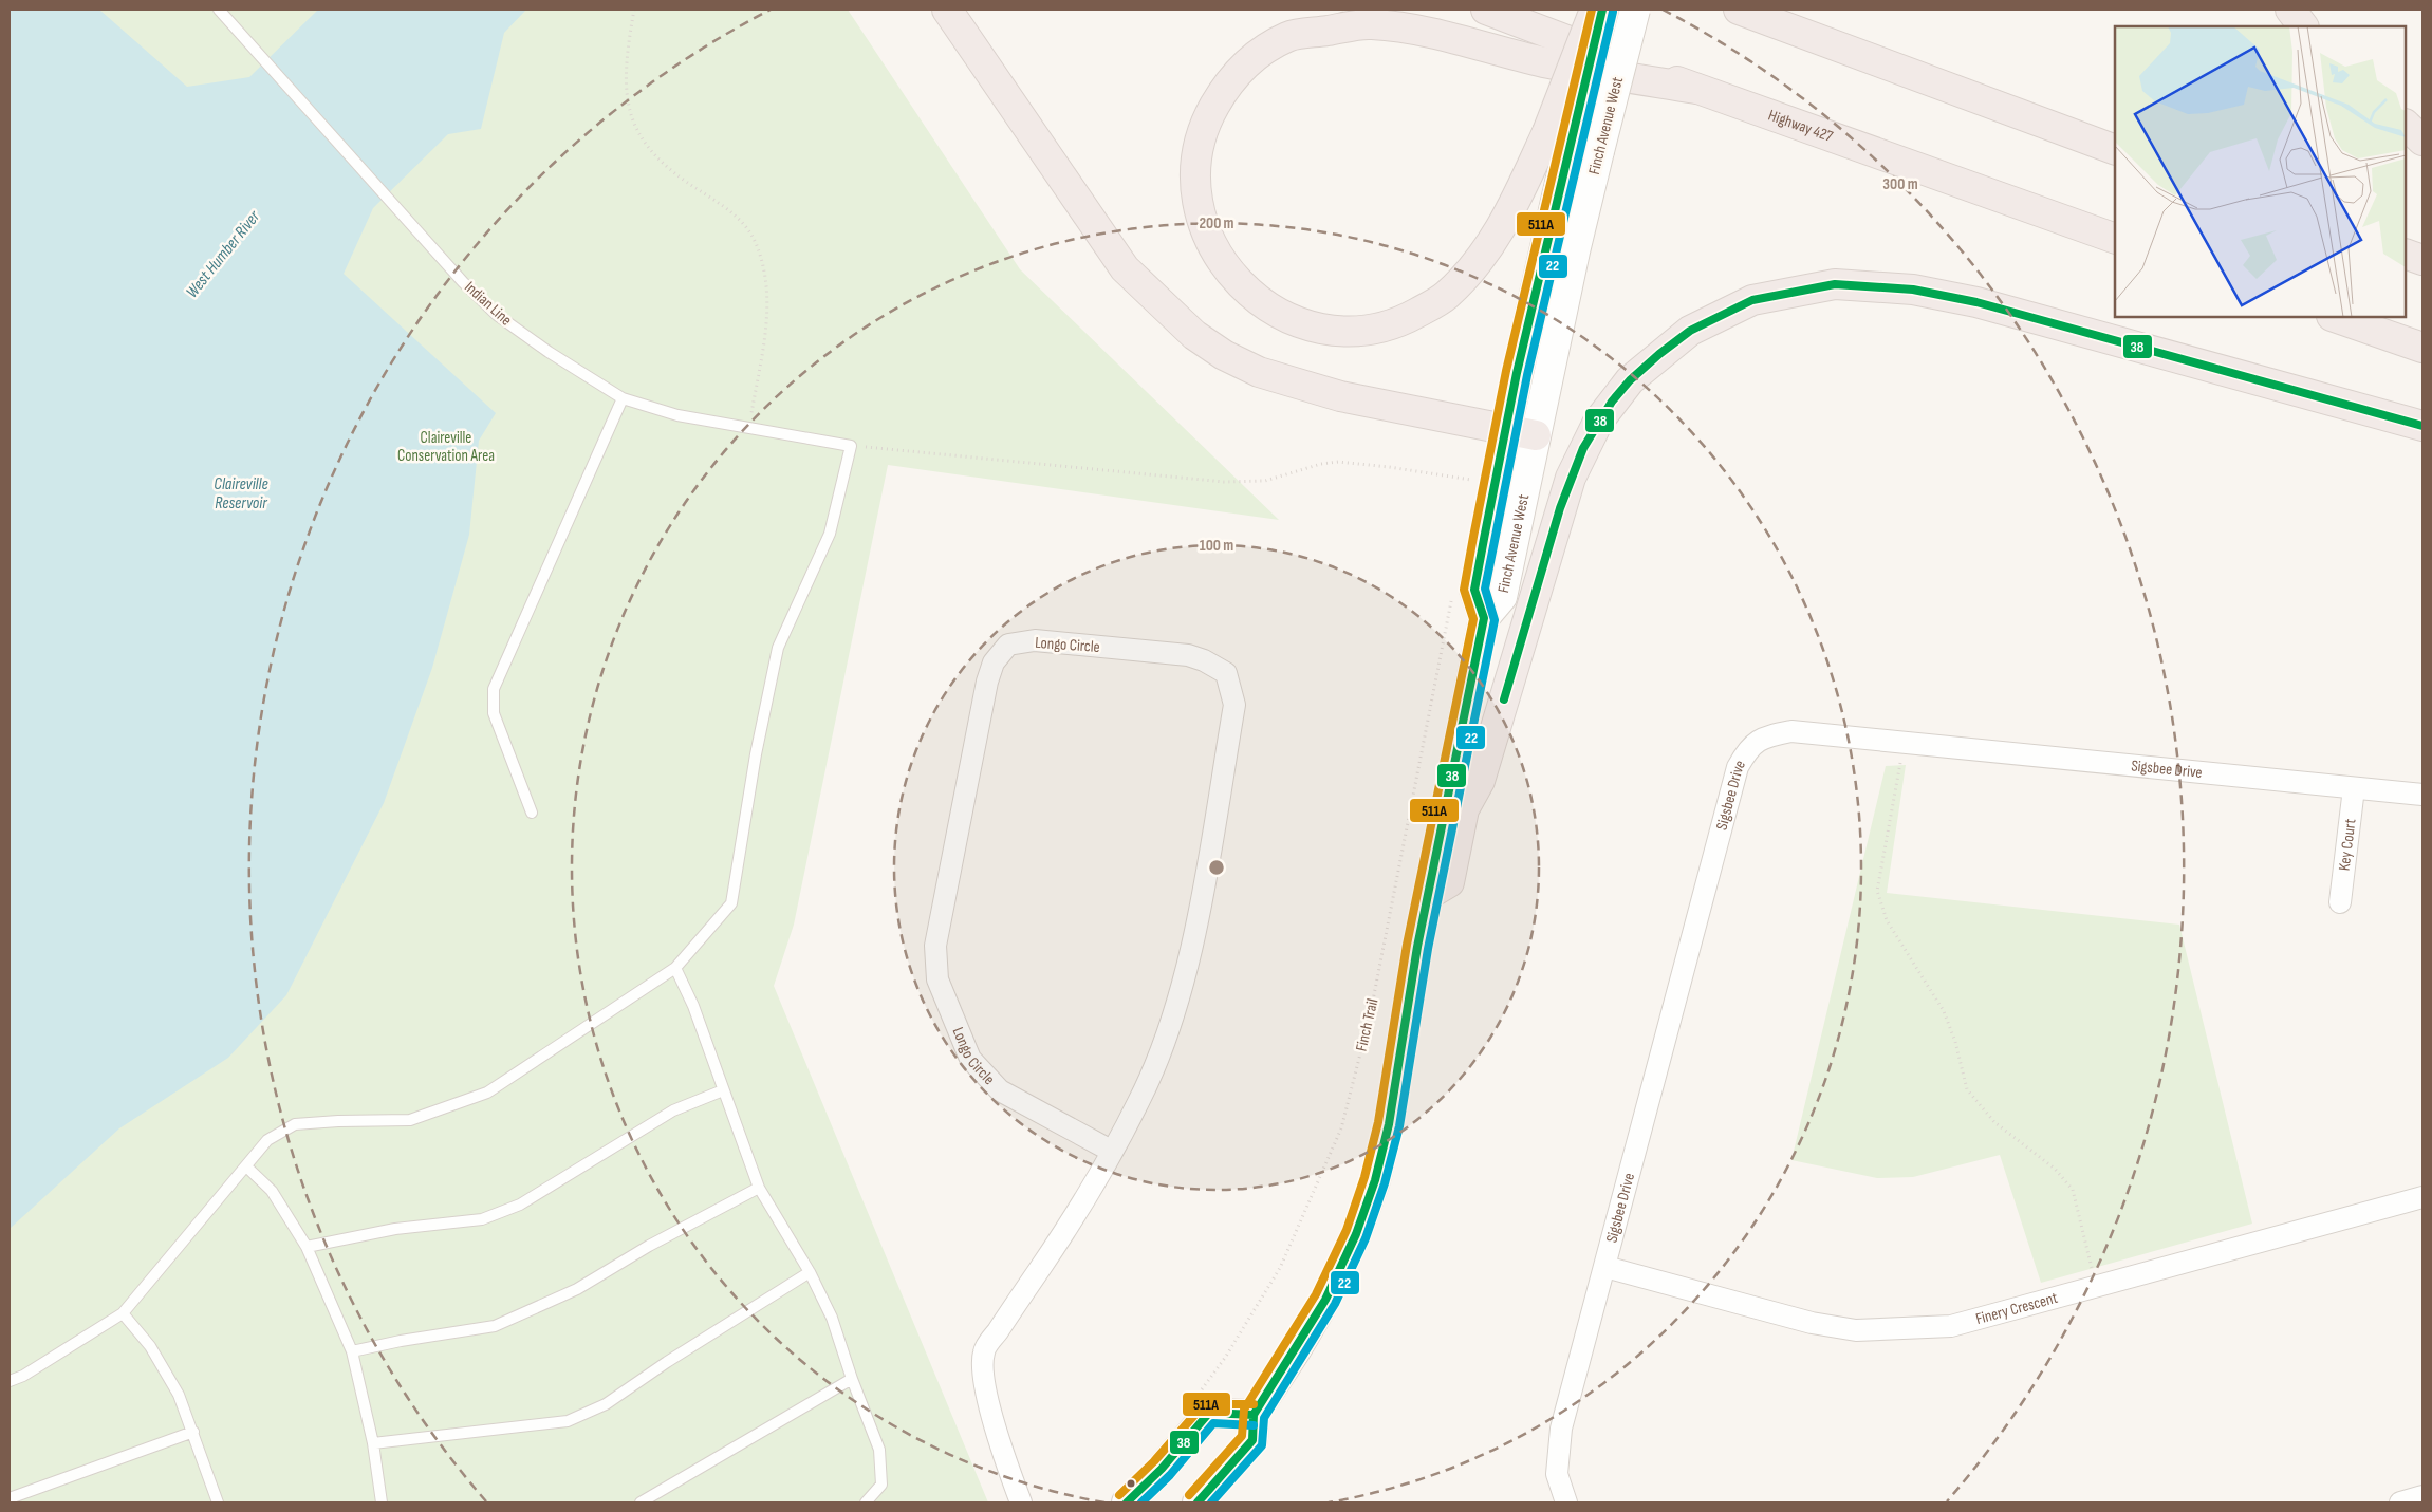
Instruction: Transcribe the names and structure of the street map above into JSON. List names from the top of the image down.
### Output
{
  "streets": {
    "highway": ["Highway 427"],
    "main road": ["Finch Avenue West"],
    "street": [
      "Longo Circle",
      "Sigsbee Drive",
      "Key Court",
      "Finery Crescent"
    ],
    "lane": ["Indian Line"],
    "path": ["Finch Trail"]
  },
  "crossings": [
    ["Sigsbee Drive", "Key Court"],
    ["Sigsbee Drive", "Finery Crescent"]
  ],
  "water": ["West Humber River", "Claireville Reservoir"],
  "parks": ["Claireville Conservation Area"],
  "lines": ["transit line 38", "transit line 511A", "transit line 22"],
  "rings": ["300 m", "200 m", "100 m"]
}
